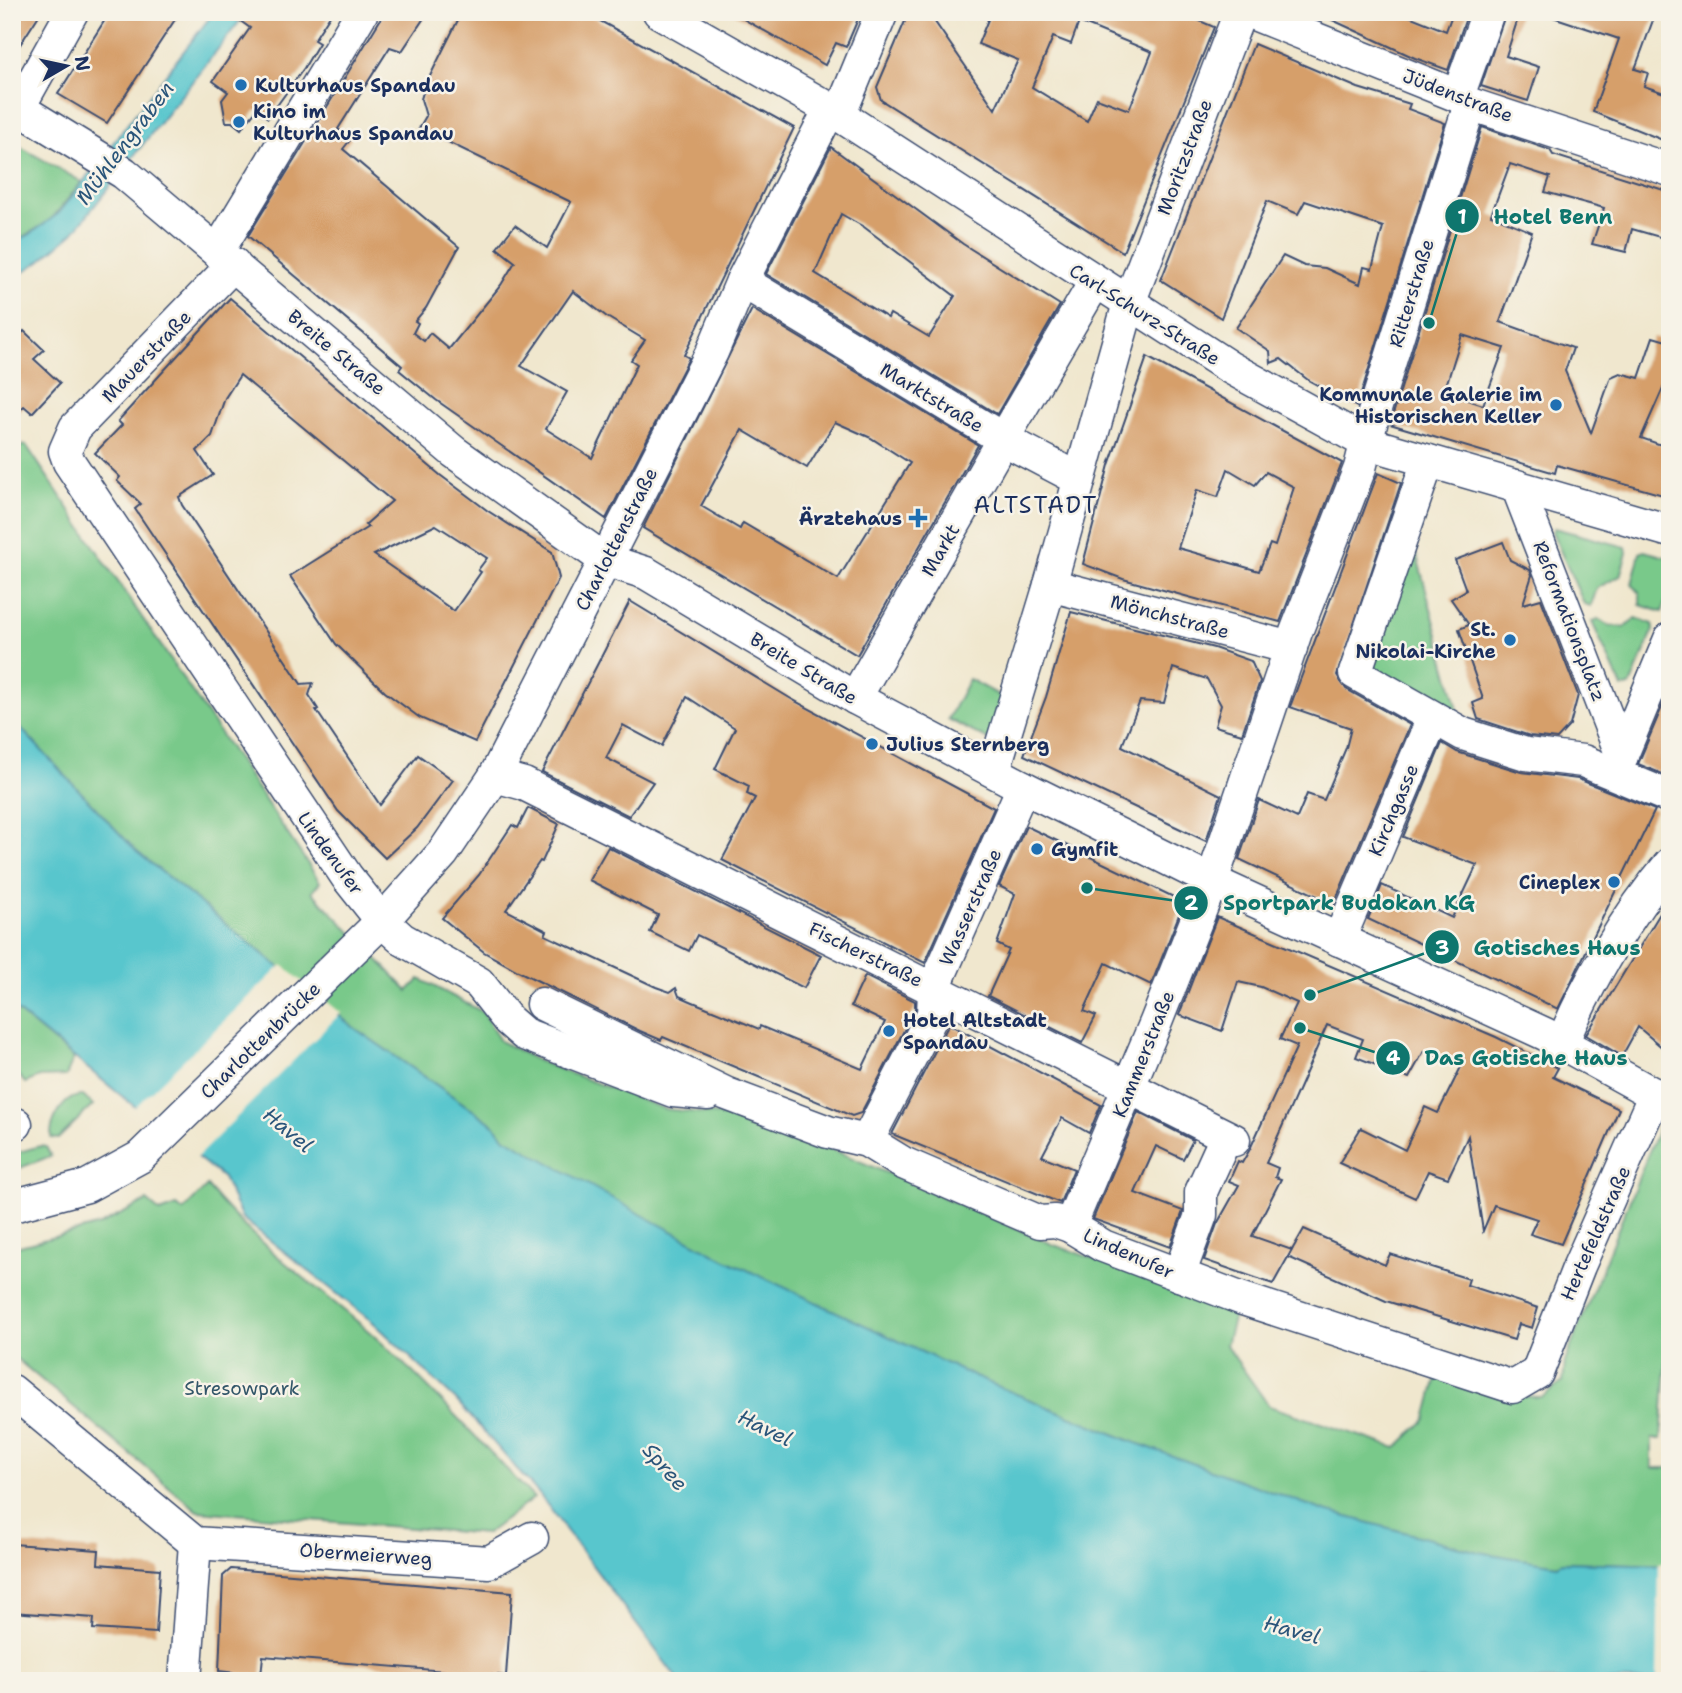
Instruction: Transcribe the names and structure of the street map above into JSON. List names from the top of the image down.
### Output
{
  "streets": {
    "street": [
      "Jüdenstraße",
      "Moritzstraße",
      "Ritterstraße",
      "Carl-Schurz-Straße",
      "Breite Straße",
      "Mauerstraße",
      "Marktstraße",
      "Charlottenstraße",
      "Markt",
      "Mönchstraße",
      "Reformationsplatz",
      "Kirchgasse",
      "Lindenufer",
      "Wasserstraße",
      "Fischerstraße",
      "Charlottenbrücke",
      "Kammerstraße",
      "Hertefeldstraße",
      "Obermeierweg"
    ]
  },
  "crossings": [
    ["Jüdenstraße", "Ritterstraße"],
    ["Moritzstraße", "Carl-Schurz-Straße"],
    ["Ritterstraße", "Carl-Schurz-Straße"],
    ["Carl-Schurz-Straße", "Marktstraße"],
    ["Carl-Schurz-Straße", "Charlottenstraße"],
    ["Carl-Schurz-Straße", "Reformationsplatz"],
    ["Breite Straße", "Mauerstraße"],
    ["Breite Straße", "Charlottenstraße"],
    ["Breite Straße", "Markt"],
    ["Breite Straße", "Kirchgasse"],
    ["Breite Straße", "Wasserstraße"],
    ["Breite Straße", "Kammerstraße"],
    ["Breite Straße", "Hertefeldstraße"],
    ["Mauerstraße", "Lindenufer"],
    ["Marktstraße", "Charlottenstraße"],
    ["Marktstraße", "Markt"],
    ["Charlottenstraße", "Lindenufer"],
    ["Charlottenstraße", "Fischerstraße"],
    ["Charlottenstraße", "Charlottenbrücke"],
    ["Lindenufer", "Wasserstraße"],
    ["Lindenufer", "Fischerstraße"],
    ["Lindenufer", "Charlottenbrücke"],
    ["Lindenufer", "Kammerstraße"],
    ["Lindenufer", "Hertefeldstraße"],
    ["Wasserstraße", "Fischerstraße"],
    ["Fischerstraße", "Kammerstraße"]
  ],
  "districts": ["ALTSTADT"],
  "water": ["Mühlengraben", "Havel", "Spree"],
  "parks": ["Stresowpark"],
  "places": {
    "other": [
      "Kulturhaus Spandau",
      "Kino im Kulturhaus Spandau",
      "Hotel Benn",
      "Kommunale Galerie im Historischen Keller",
      "St. Nikolai-Kirche",
      "Julius Sternberg",
      "Gymfit",
      "Cineplex",
      "Sportpark Budokan KG",
      "Gotisches Haus",
      "Das Gotische Haus",
      "Hotel Altstadt Spandau"
    ],
    "health": ["Ärztehaus"]
  },
  "north": "right"
}
